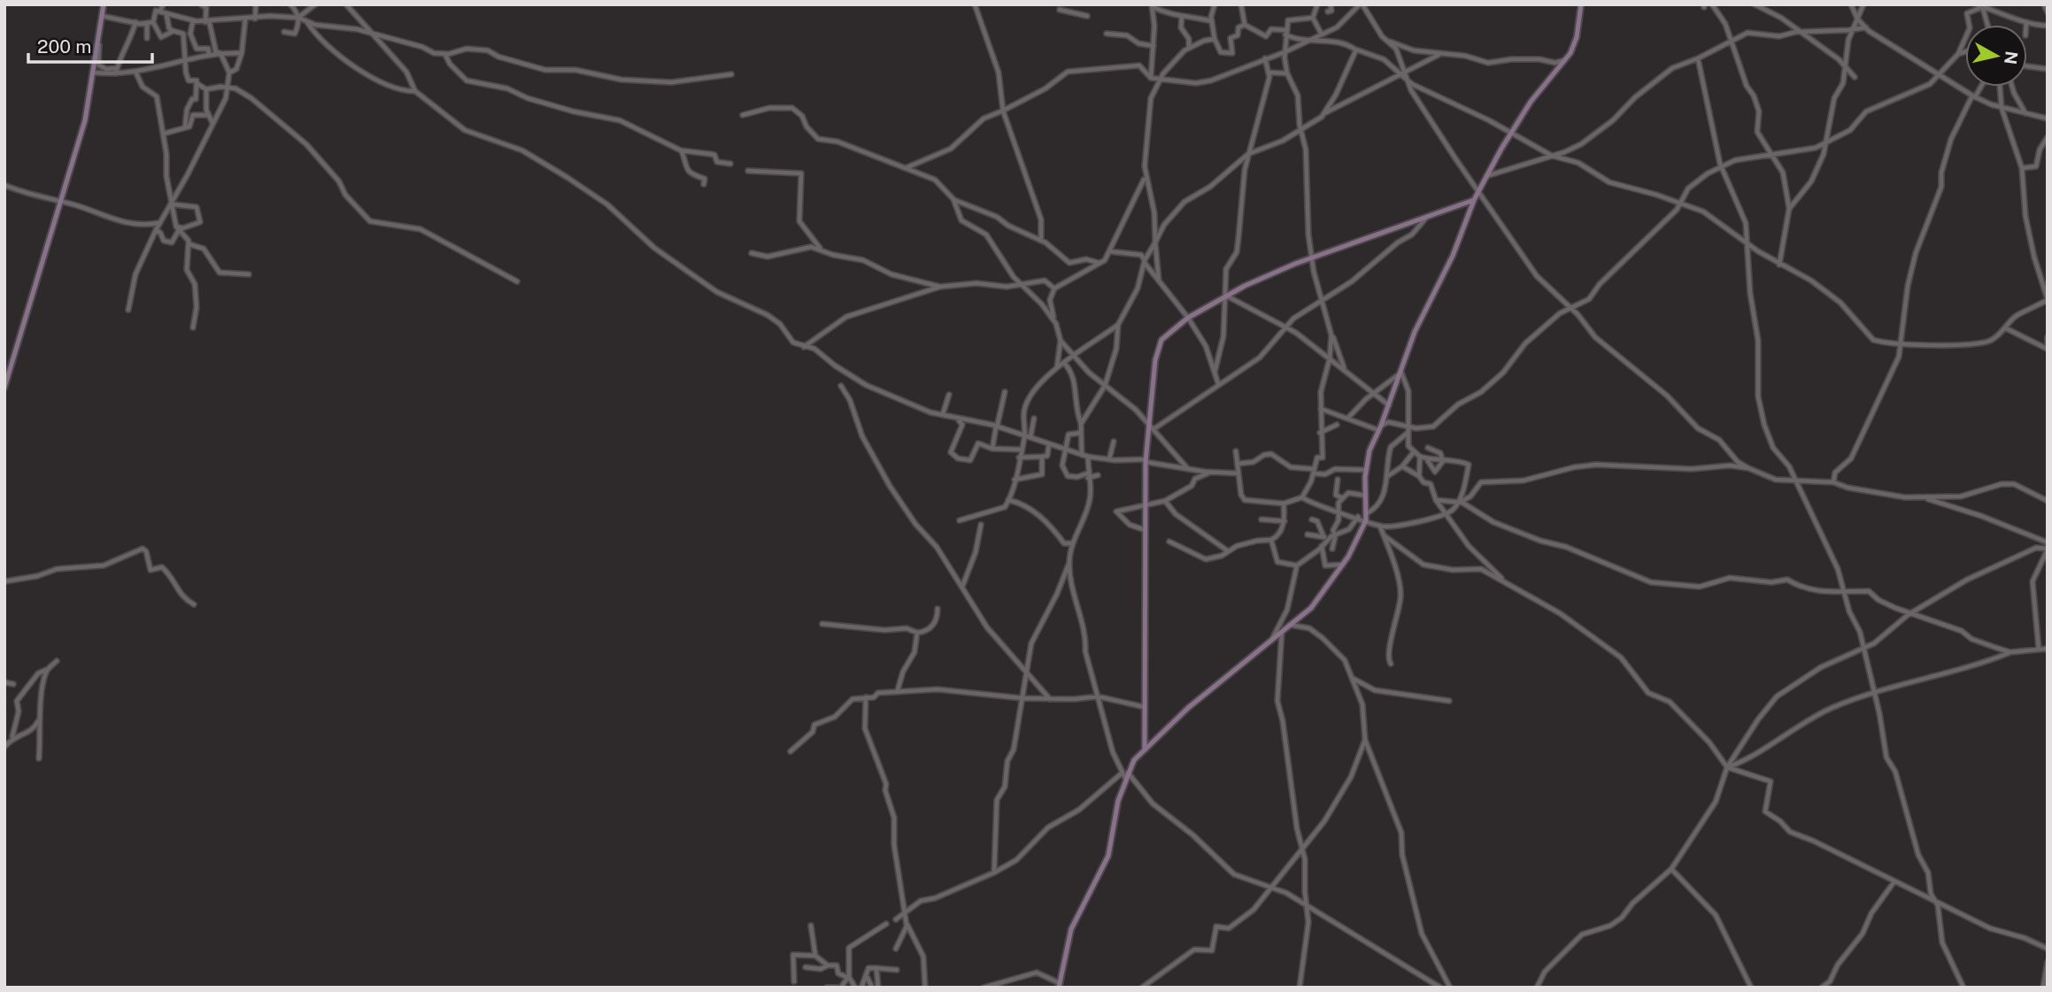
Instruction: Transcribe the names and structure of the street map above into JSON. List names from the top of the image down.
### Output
{
  "scale_bar": "200 m",
  "north": "right"
}
